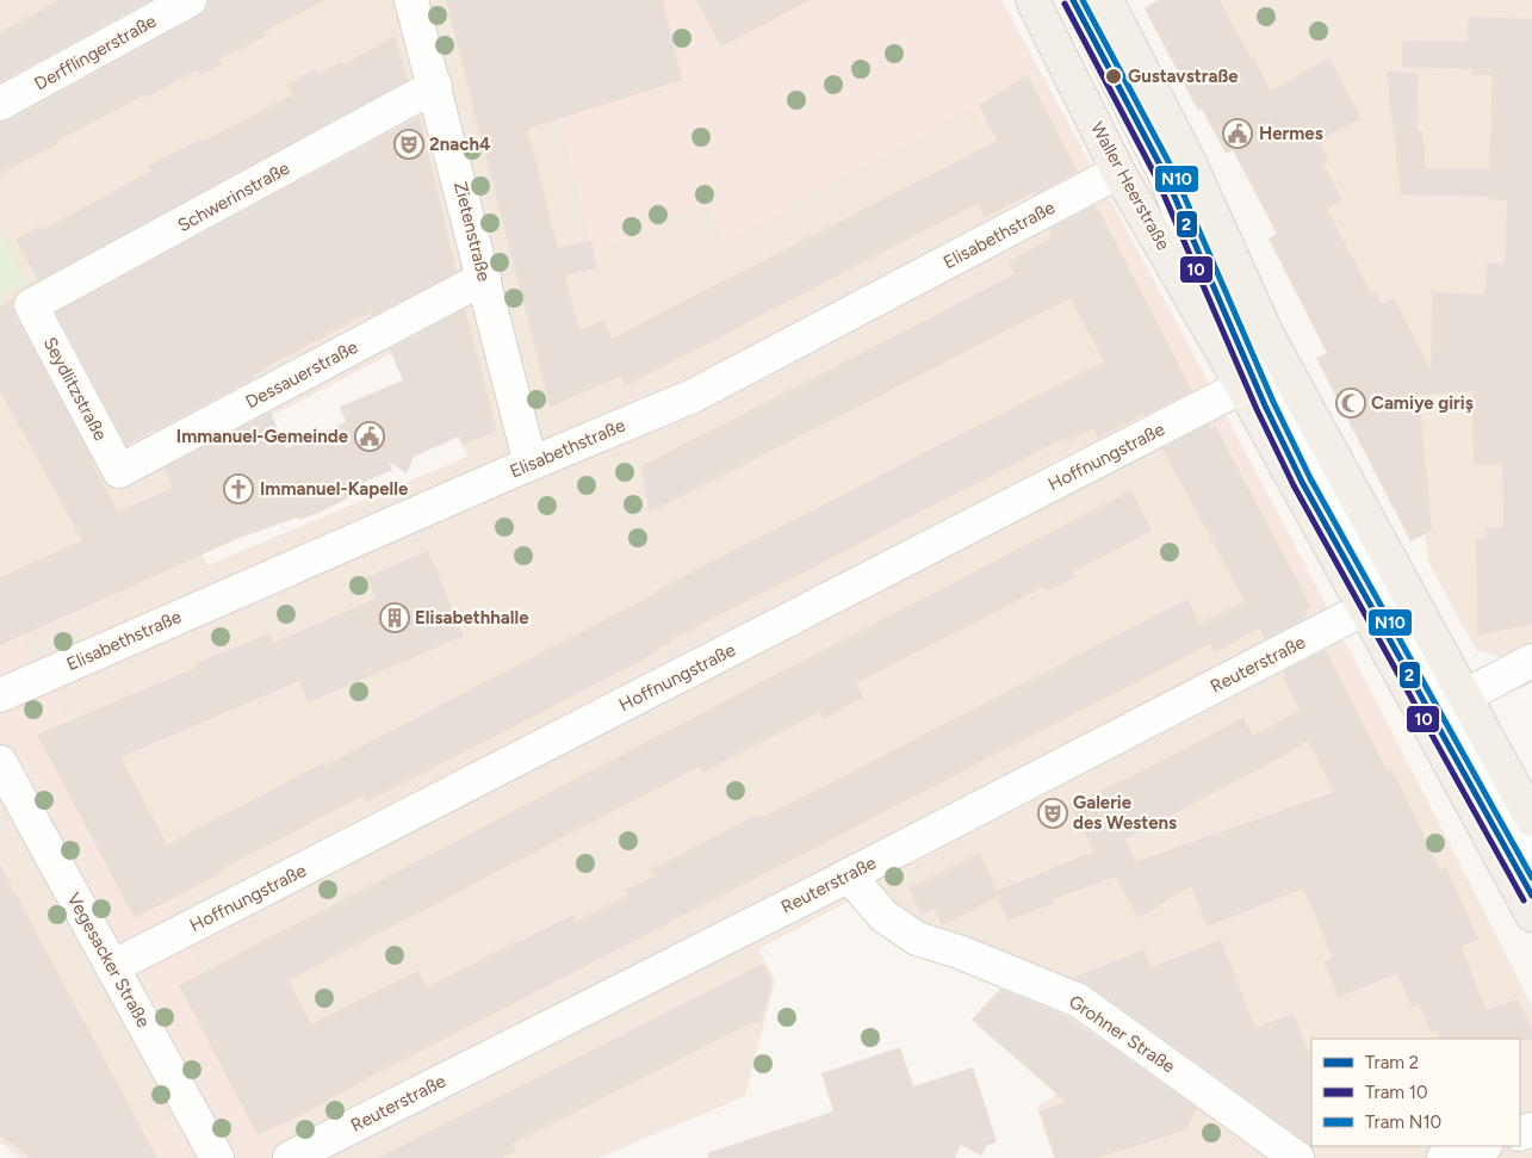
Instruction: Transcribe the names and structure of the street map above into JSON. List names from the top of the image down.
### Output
{
  "streets": {
    "main road": ["Waller Heerstraße"],
    "street": [
      "Derfflingerstraße",
      "Schwerinstraße",
      "Zietenstraße",
      "Elisabethstraße",
      "Dessauerstraße",
      "Seydlitzstraße",
      "Hoffnungstraße",
      "Reuterstraße",
      "Vegesacker Straße",
      "Grohner Straße"
    ]
  },
  "crossings": [
    ["Waller Heerstraße", "Elisabethstraße"],
    ["Waller Heerstraße", "Hoffnungstraße"],
    ["Waller Heerstraße", "Reuterstraße"],
    ["Schwerinstraße", "Zietenstraße"],
    ["Schwerinstraße", "Seydlitzstraße"],
    ["Zietenstraße", "Elisabethstraße"],
    ["Zietenstraße", "Dessauerstraße"],
    ["Dessauerstraße", "Seydlitzstraße"],
    ["Hoffnungstraße", "Vegesacker Straße"],
    ["Reuterstraße", "Grohner Straße"]
  ],
  "places": {
    "other": ["Gustavstraße"],
    "public building": ["Hermes", "Immanuel-Gemeinde"],
    "theatre": ["2nach4", "Galerie des Westens"],
    "mosque": ["Camiye giriş"],
    "church": ["Immanuel-Kapelle"],
    "building": ["Elisabethhalle"]
  },
  "lines": ["tram line 2", "tram line N10", "tram line 10"],
  "legend": ["Tram 2", "Tram 10", "Tram N10"]
}
